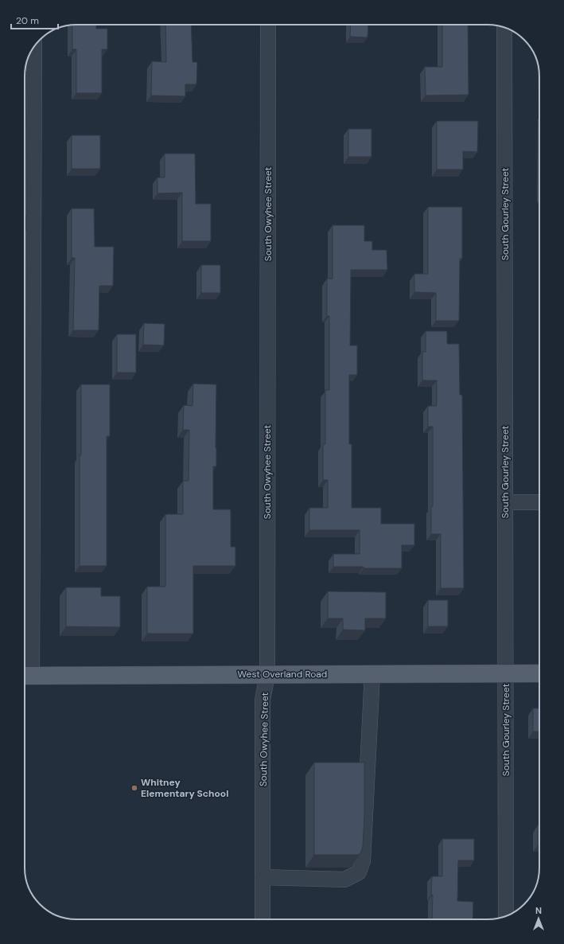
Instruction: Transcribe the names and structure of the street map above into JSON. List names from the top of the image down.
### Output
{
  "streets": {
    "main road": ["West Overland Road"],
    "street": ["South Owyhee Street", "South Gourley Street"]
  },
  "crossings": [
    ["South Owyhee Street", "West Overland Road"],
    ["South Gourley Street", "West Overland Road"]
  ],
  "places": ["Whitney Elementary School"],
  "scale_bar": "20 m",
  "north": "top"
}
